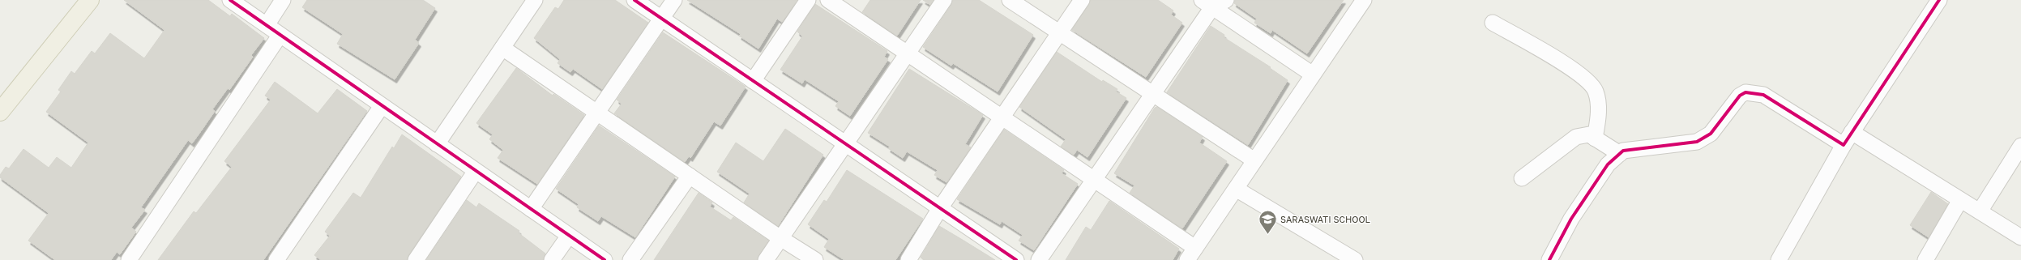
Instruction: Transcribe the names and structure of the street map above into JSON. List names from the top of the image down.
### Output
{
  "places": {
    "school or university": ["SARASWATI SCHOOL"]
  }
}
